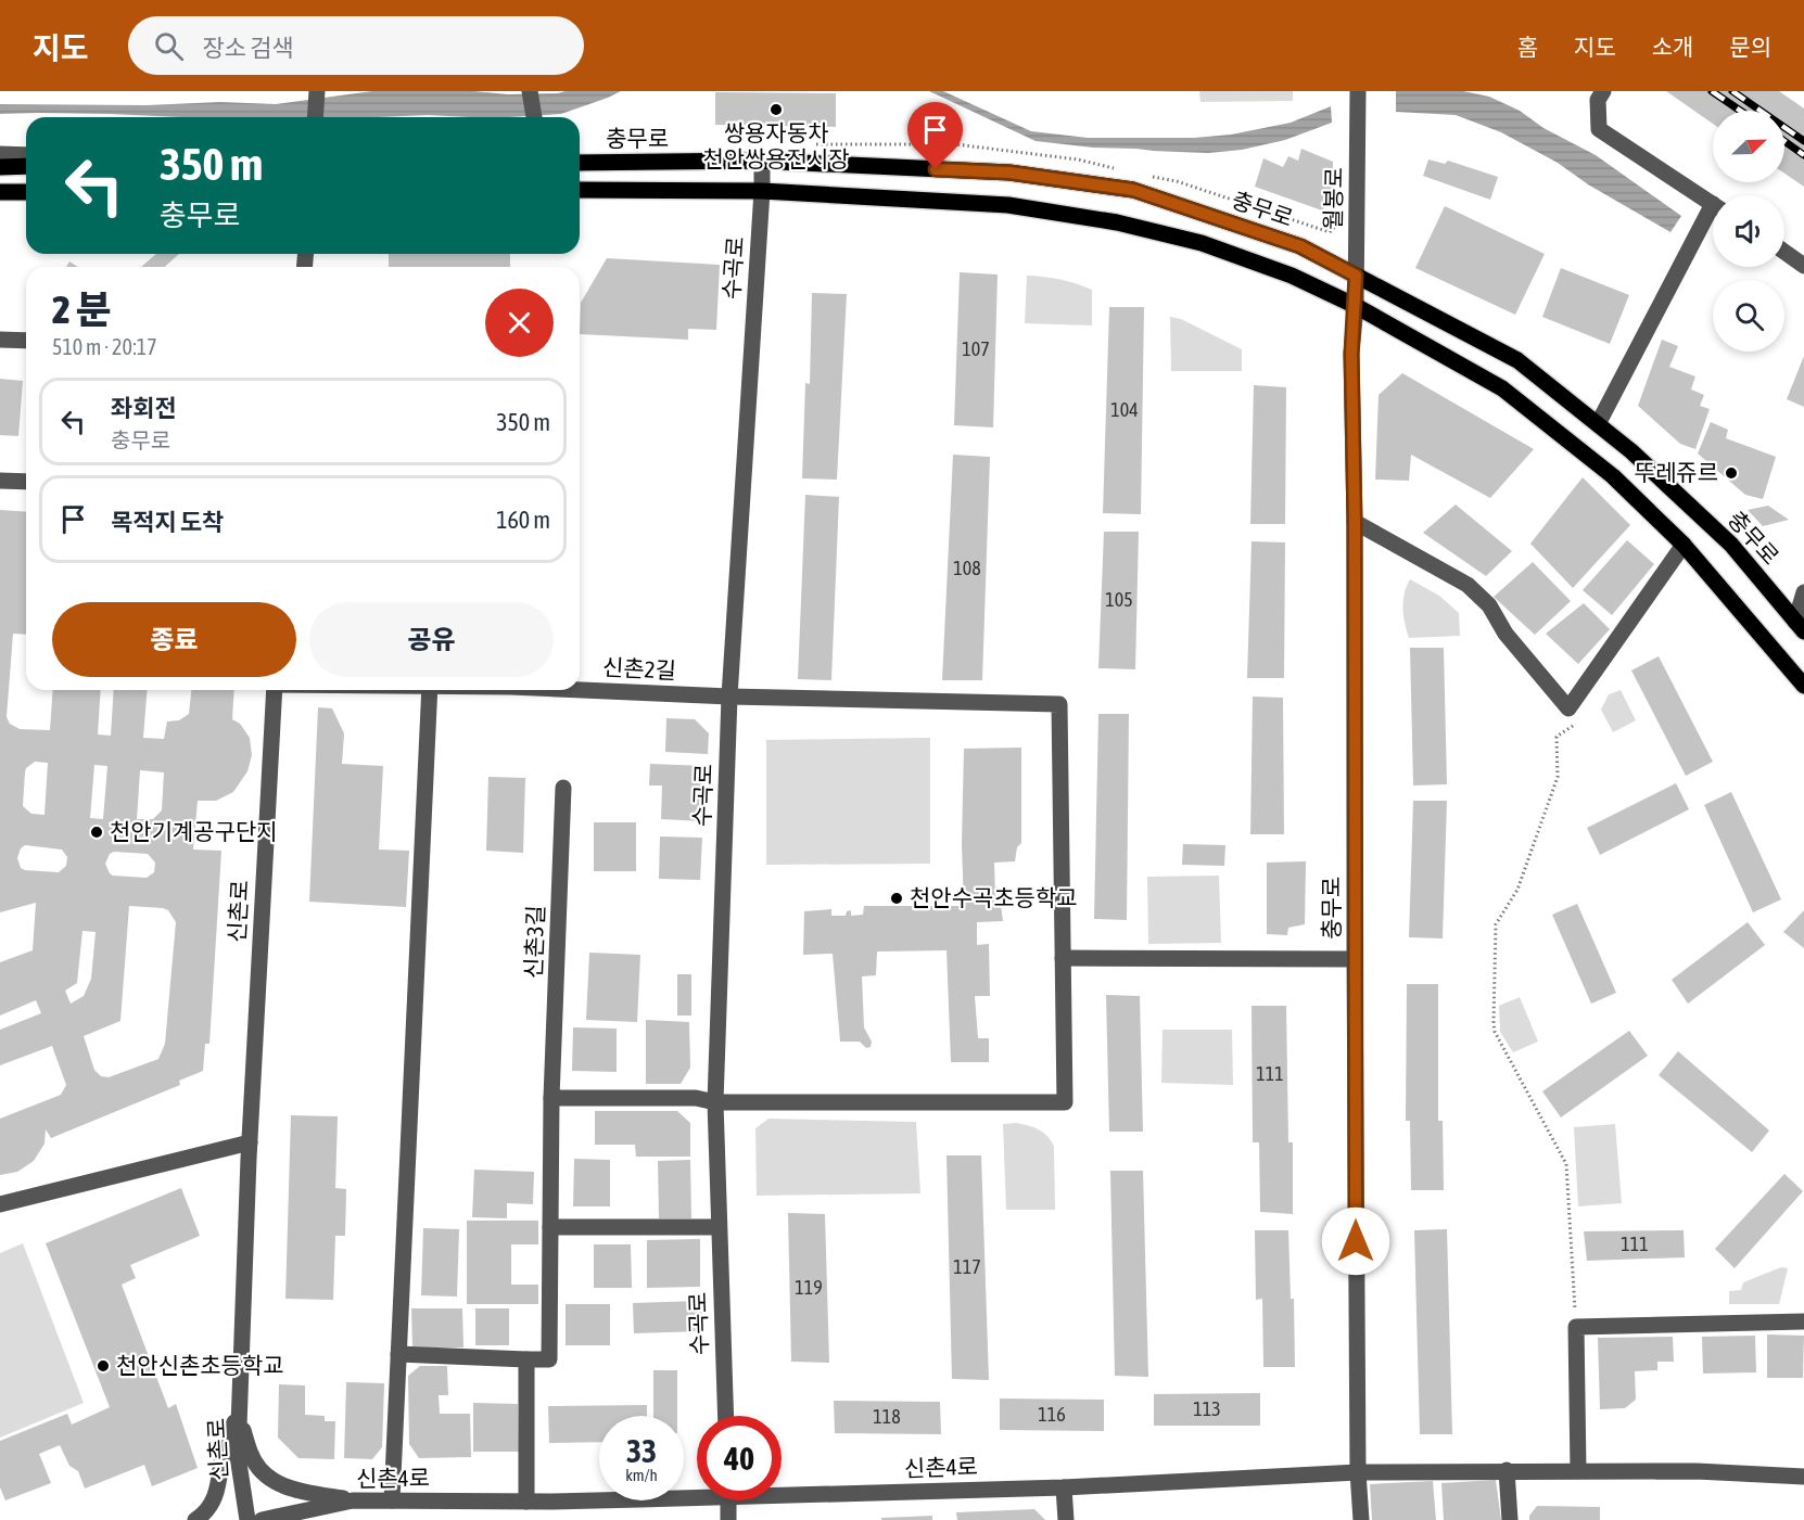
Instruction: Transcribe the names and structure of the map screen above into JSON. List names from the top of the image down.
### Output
{
  "streets": {
    "main road": ["충무로"],
    "street": [
      "월봉로",
      "수곡로",
      "신촌2길",
      "신촌로",
      "신촌3길",
      "신촌4로"
    ]
  },
  "crossings": [
    ["충무로", "월봉로"],
    ["충무로", "수곡로"],
    ["충무로", "신촌4로"],
    ["수곡로", "신촌2길"]
  ],
  "places": [
    "쌍용자동차 천안쌍용전시장",
    "뚜레쥬르",
    "천안기계공구단지",
    "천안수곡초등학교",
    "천안신촌초등학교"
  ],
  "house_numbers": [
    "107",
    "104",
    "108",
    "105",
    "111",
    "111",
    "117",
    "119",
    "113",
    "116",
    "118"
  ],
  "north": "top right",
  "page": {
    "header": "지도",
    "search": "장소 검색",
    "nav": [
      "홈",
      "지도",
      "소개",
      "문의"
    ],
    "turn": ["350 m", "충무로"],
    "heading": ["2 분", "510 m · 20:17"],
    "list": [
      {
        "name": "좌회전",
        "note": "충무로",
        "value": "350 m"
      },
      {
        "name": "목적지 도착",
        "value": "160 m"
      }
    ],
    "buttons": ["종료", "공유"],
    "speed": "33 km/h",
    "limit": "40"
  }
}
